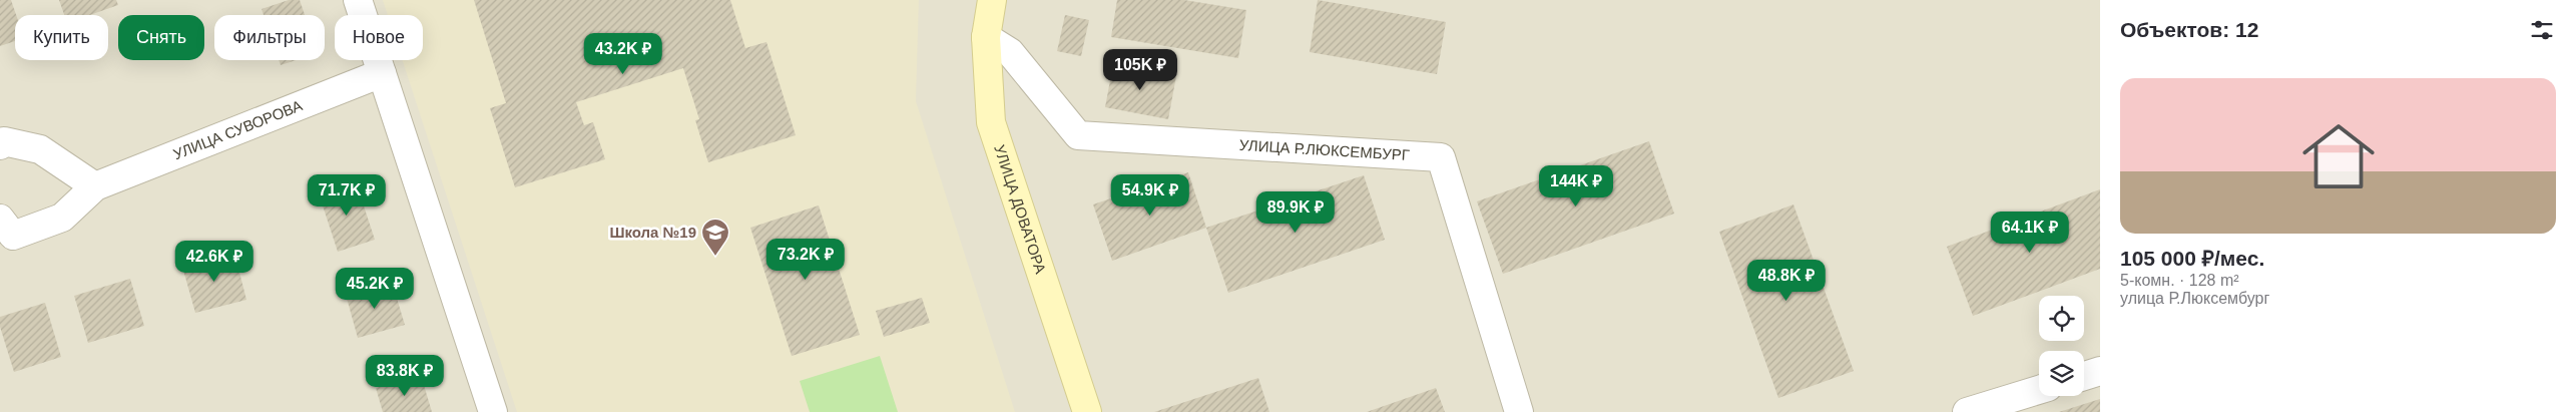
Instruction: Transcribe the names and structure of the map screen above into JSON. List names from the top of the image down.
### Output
{
  "streets": {
    "street": ["УЛИЦА СУВОРОВА", "УЛИЦА Р.ЛЮКСЕМБУРГ", "УЛИЦА ДОВАТОРА"]
  },
  "crossings": [
    ["УЛИЦА Р.ЛЮКСЕМБУРГ", "УЛИЦА ДОВАТОРА"]
  ],
  "places": {
    "school or university": ["Школа №19"]
  },
  "page": {
    "heading": "Объектов: 12",
    "chip": [
      "Купить",
      "Снять",
      "Фильтры",
      "Новое"
    ],
    "price": [
      "43.2K ₽",
      "105K ₽",
      "144K ₽",
      "71.7K ₽",
      "54.9K ₽",
      "89.9K ₽",
      "64.1K ₽",
      "73.2K ₽",
      "42.6K ₽",
      "48.8K ₽",
      "45.2K ₽",
      "83.8K ₽"
    ],
    "list": [
      {
        "name": "105 000 ₽/мес.",
        "note": "5-комн. · 128 m² · улица Р.Люксембург"
      }
    ]
  }
}
